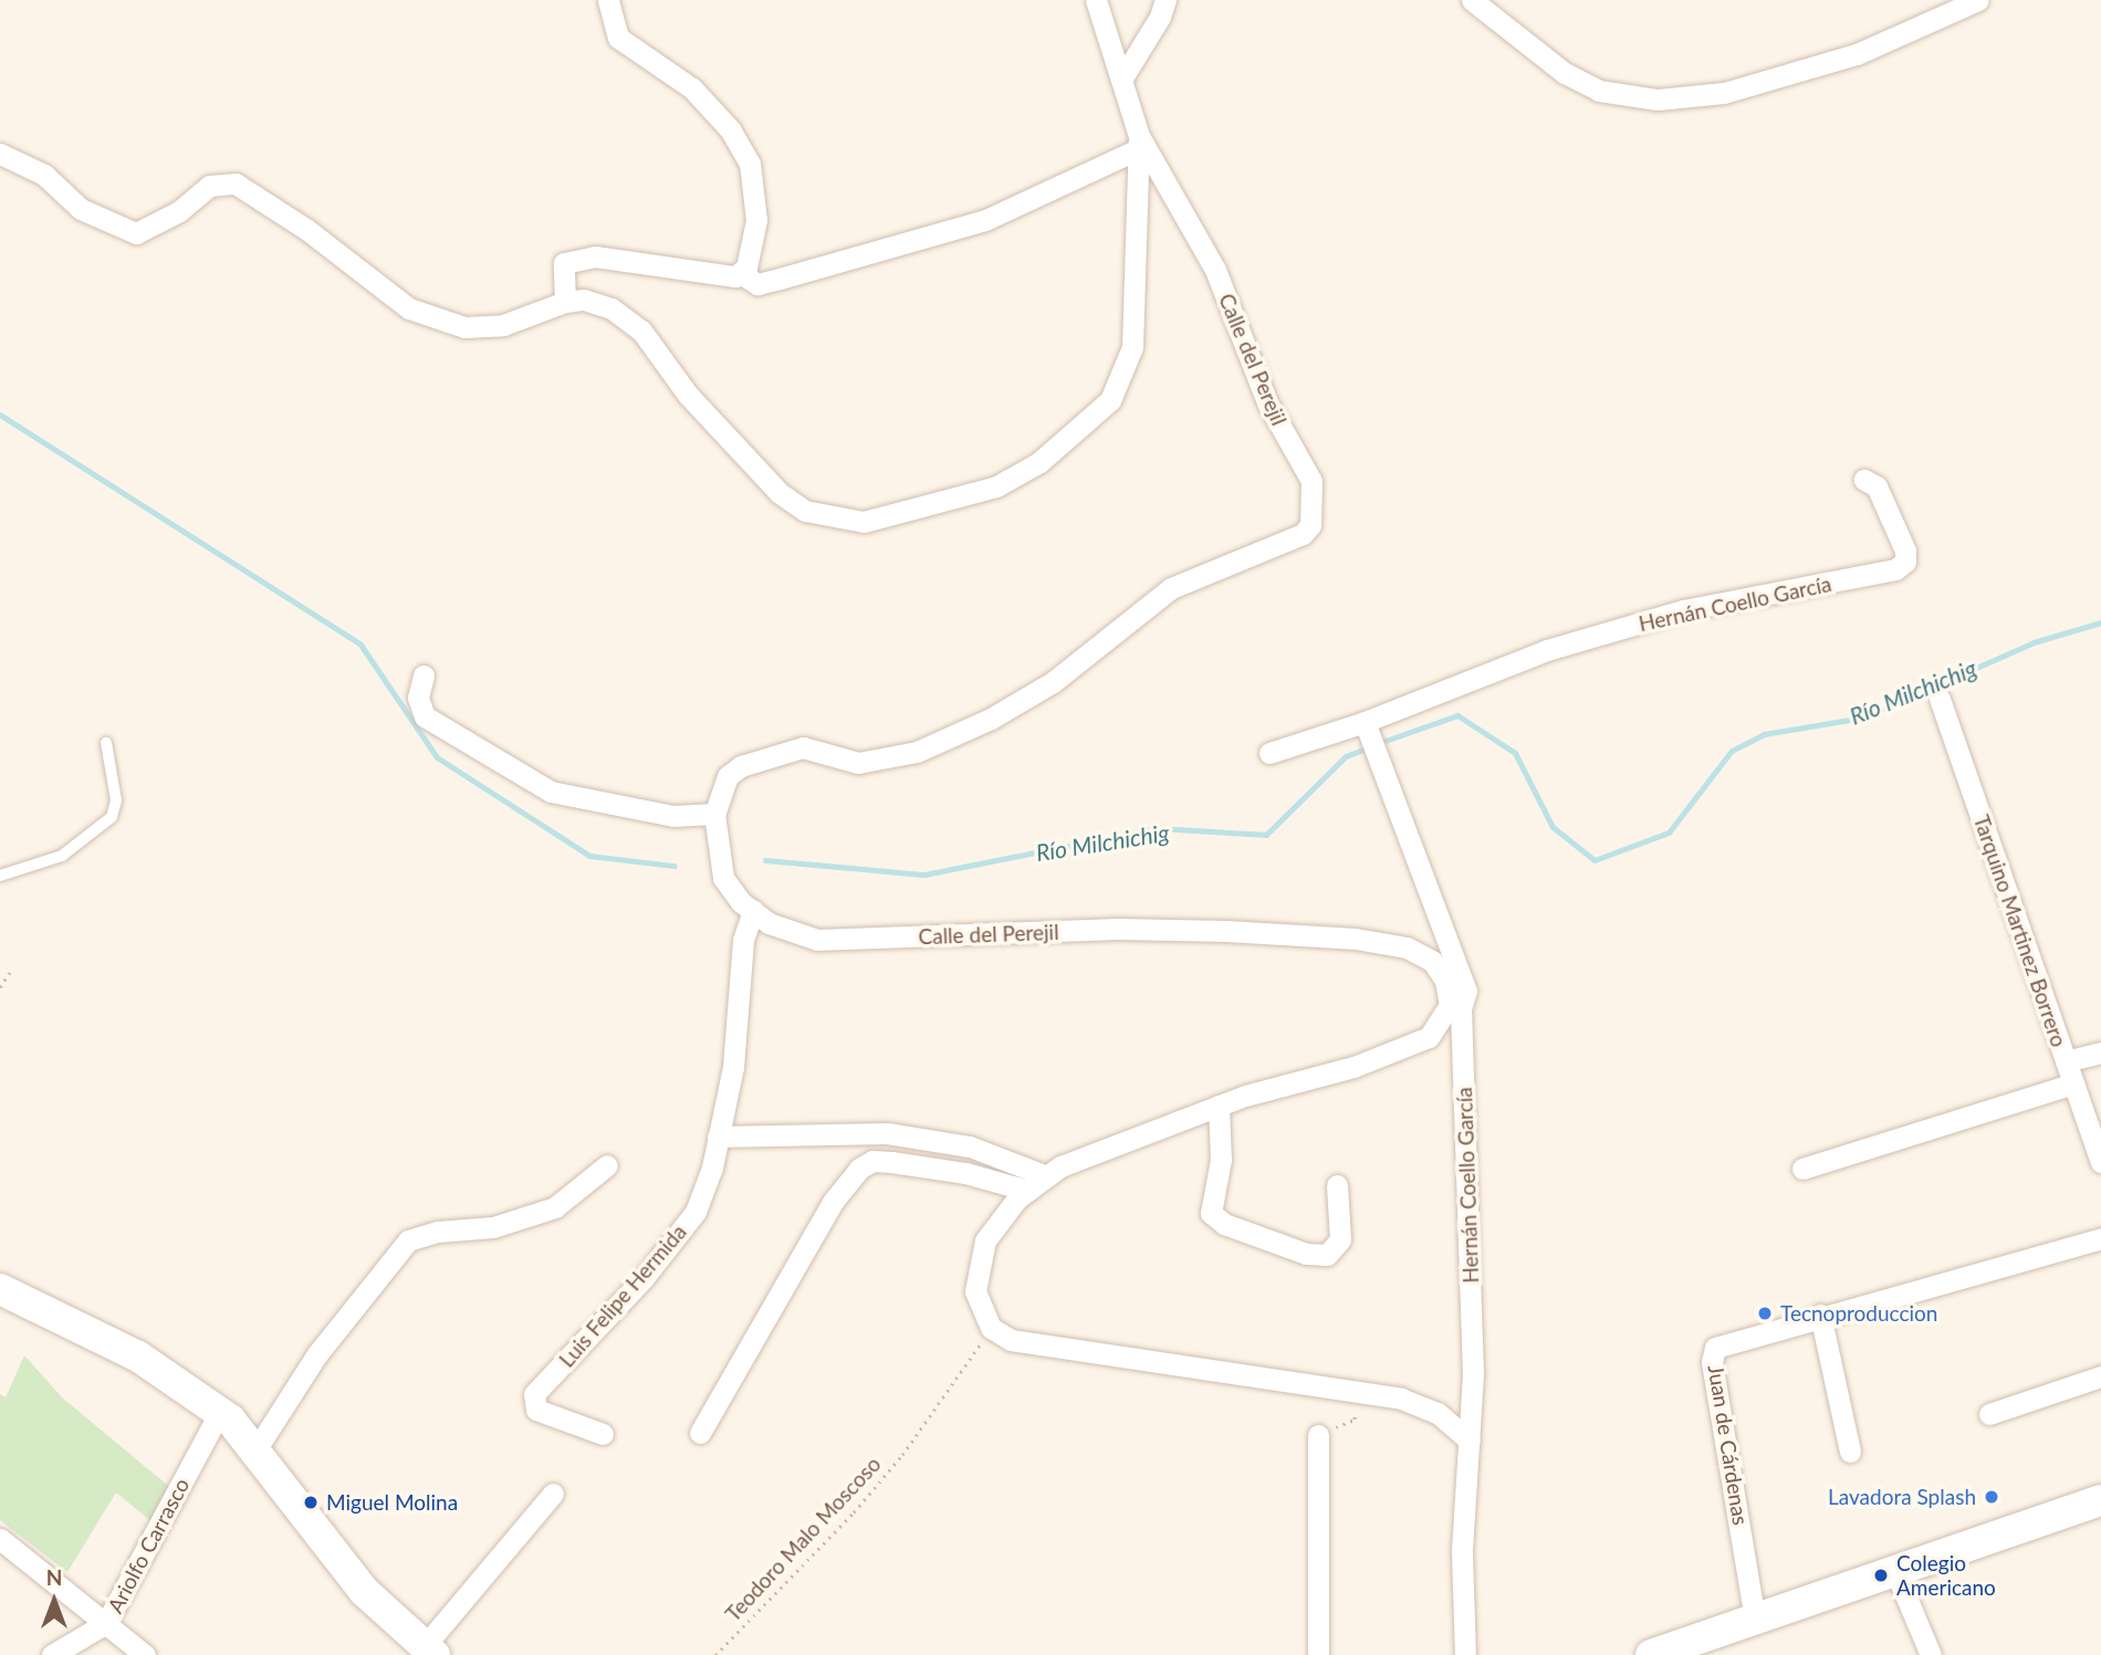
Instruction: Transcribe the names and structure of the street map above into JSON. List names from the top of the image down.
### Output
{
  "streets": {
    "street": [
      "Calle del Perejil",
      "Hernán Coello García",
      "Tarquino Martinez Borrero",
      "Luis Felipe Hermida",
      "Juan de Cárdenas",
      "Ariolfo Carrasco"
    ],
    "path": ["Teodoro Malo Moscoso"]
  },
  "crossings": [
    ["Calle del Perejil", "Hernán Coello García"],
    ["Calle del Perejil", "Luis Felipe Hermida"]
  ],
  "water": ["Río Milchichig"],
  "places": [
    "Tecnoproduccion",
    "Lavadora Splash",
    "Miguel Molina",
    "Colegio Americano"
  ],
  "north": "top"
}
